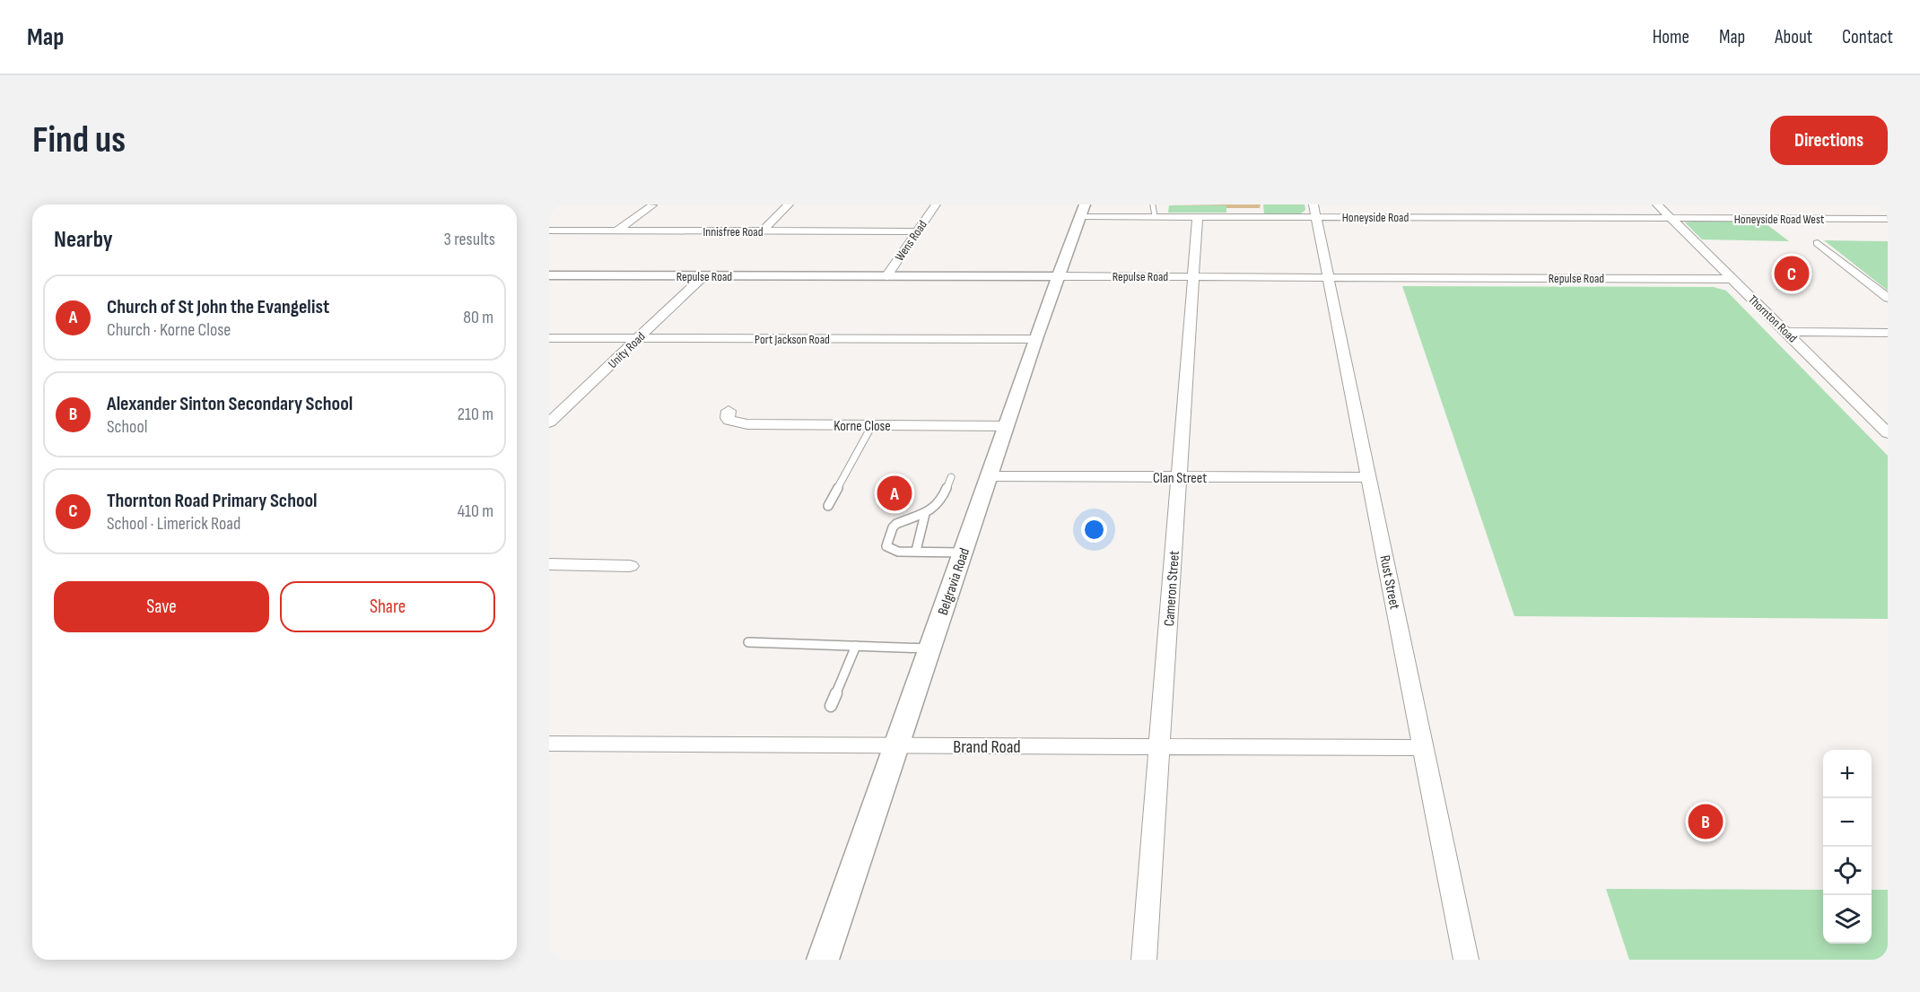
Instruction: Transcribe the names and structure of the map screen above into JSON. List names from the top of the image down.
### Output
{
  "streets": {
    "street": [
      "Honeyside Road",
      "Honeyside Road West",
      "Innisfree Road",
      "Wens Road",
      "Repulse Road",
      "Thornton Road",
      "Port Jackson Road",
      "Unity Road",
      "Korne Close",
      "Clan Street",
      "Belgravia Road",
      "Rust Street",
      "Cameron Street",
      "Brand Road"
    ]
  },
  "crossings": [
    ["Honeyside Road", "Honeyside Road West"],
    ["Honeyside Road", "Thornton Road"],
    ["Honeyside Road", "Belgravia Road"],
    ["Honeyside Road", "Rust Street"],
    ["Honeyside Road", "Cameron Street"],
    ["Honeyside Road West", "Thornton Road"],
    ["Innisfree Road", "Wens Road"],
    ["Wens Road", "Repulse Road"],
    ["Repulse Road", "Thornton Road"],
    ["Repulse Road", "Unity Road"],
    ["Repulse Road", "Belgravia Road"],
    ["Repulse Road", "Rust Street"],
    ["Repulse Road", "Cameron Street"],
    ["Port Jackson Road", "Unity Road"],
    ["Port Jackson Road", "Belgravia Road"],
    ["Korne Close", "Belgravia Road"],
    ["Clan Street", "Belgravia Road"],
    ["Clan Street", "Rust Street"],
    ["Clan Street", "Cameron Street"],
    ["Belgravia Road", "Brand Road"],
    ["Rust Street", "Brand Road"],
    ["Cameron Street", "Brand Road"]
  ],
  "page": {
    "header": "Map",
    "nav": [
      "Home",
      "Map",
      "About",
      "Contact"
    ],
    "buttons": [
      "Directions",
      ["Save", "Share"]
    ],
    "title": "Find us",
    "heading": ["Nearby", "3 results"],
    "pins": ["C", "A", "B"],
    "list": [
      {
        "mark": "A",
        "name": "Church of St John the Evangelist",
        "note": "Church · Korne Close",
        "value": "80 m"
      },
      {
        "mark": "B",
        "name": "Alexander Sinton Secondary School",
        "note": "School",
        "value": "210 m"
      },
      {
        "mark": "C",
        "name": "Thornton Road Primary School",
        "note": "School · Limerick Road",
        "value": "410 m"
      }
    ],
    "map_buttons": ["+", "−"]
  }
}
